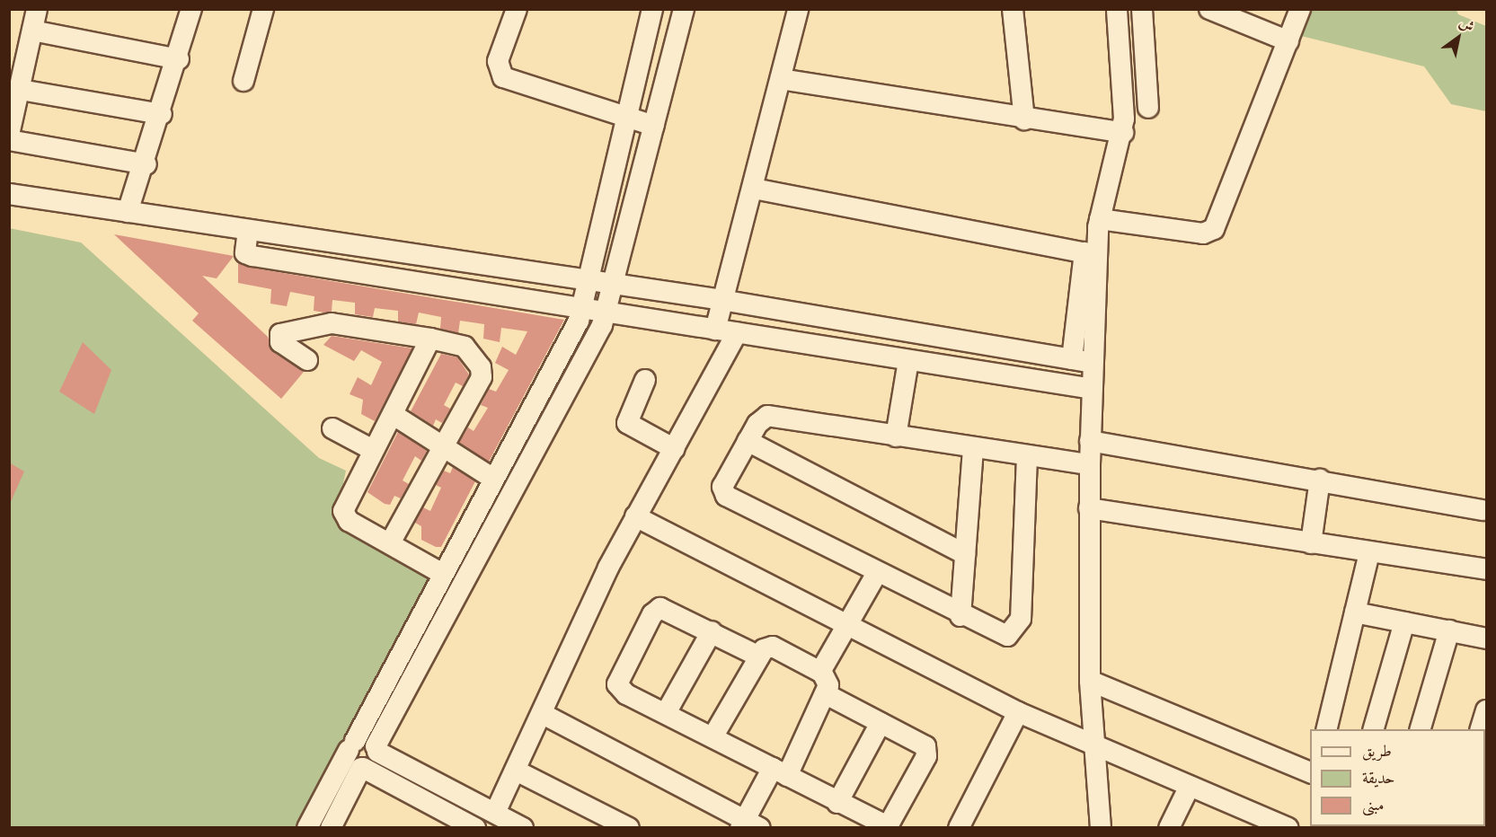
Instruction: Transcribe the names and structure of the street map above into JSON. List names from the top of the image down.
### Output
{
  "legend": ["طريق", "حديقة", "مبنى"],
  "north": "top right"
}
